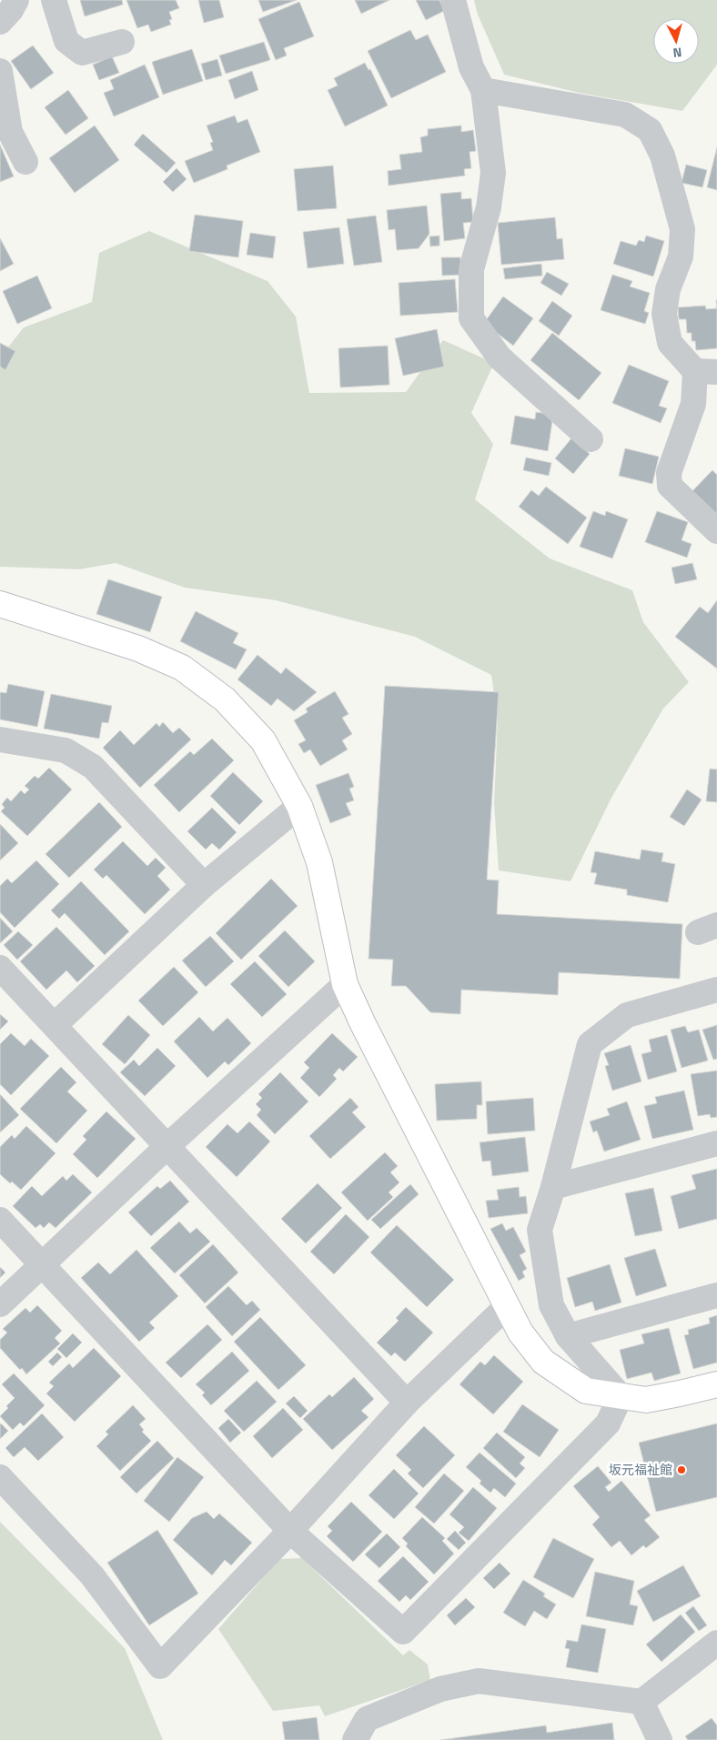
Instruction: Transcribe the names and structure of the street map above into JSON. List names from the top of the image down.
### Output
{
  "places": ["坂元福祉館"],
  "north": "bottom"
}
